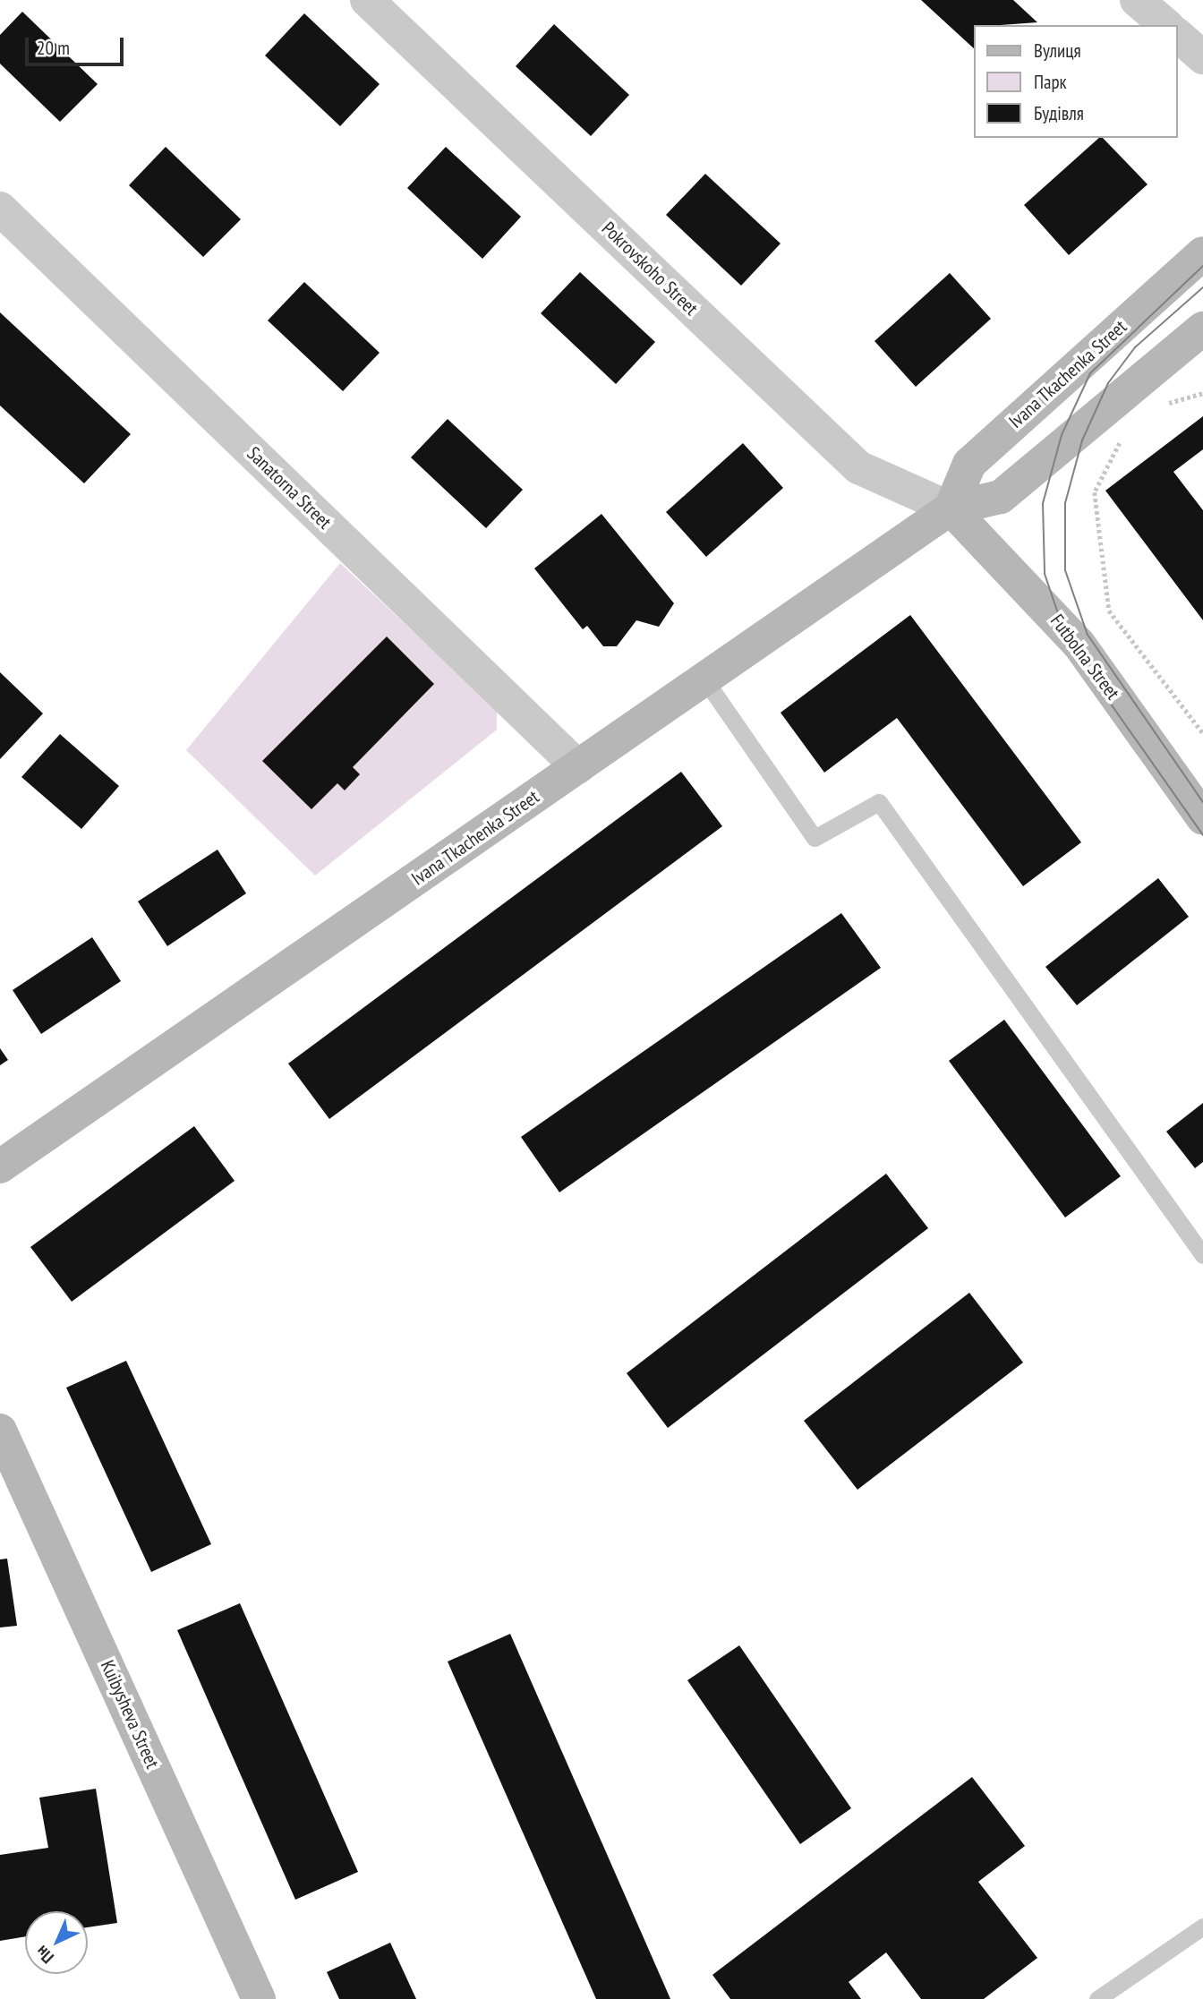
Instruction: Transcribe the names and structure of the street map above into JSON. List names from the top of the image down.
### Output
{
  "streets": {
    "main road": ["Ivana Tkachenka Street", "Futbolna Street", "Kuibysheva Street"],
    "street": ["Pokrovskoho Street", "Sanatorna Street"]
  },
  "crossings": [
    ["Pokrovskoho Street", "Ivana Tkachenka Street"],
    ["Pokrovskoho Street", "Futbolna Street"],
    ["Ivana Tkachenka Street", "Sanatorna Street"],
    ["Ivana Tkachenka Street", "Futbolna Street"]
  ],
  "legend": ["Вулиця", "Парк", "Будівля"],
  "scale_bar": "20 m",
  "north": "bottom left"
}
